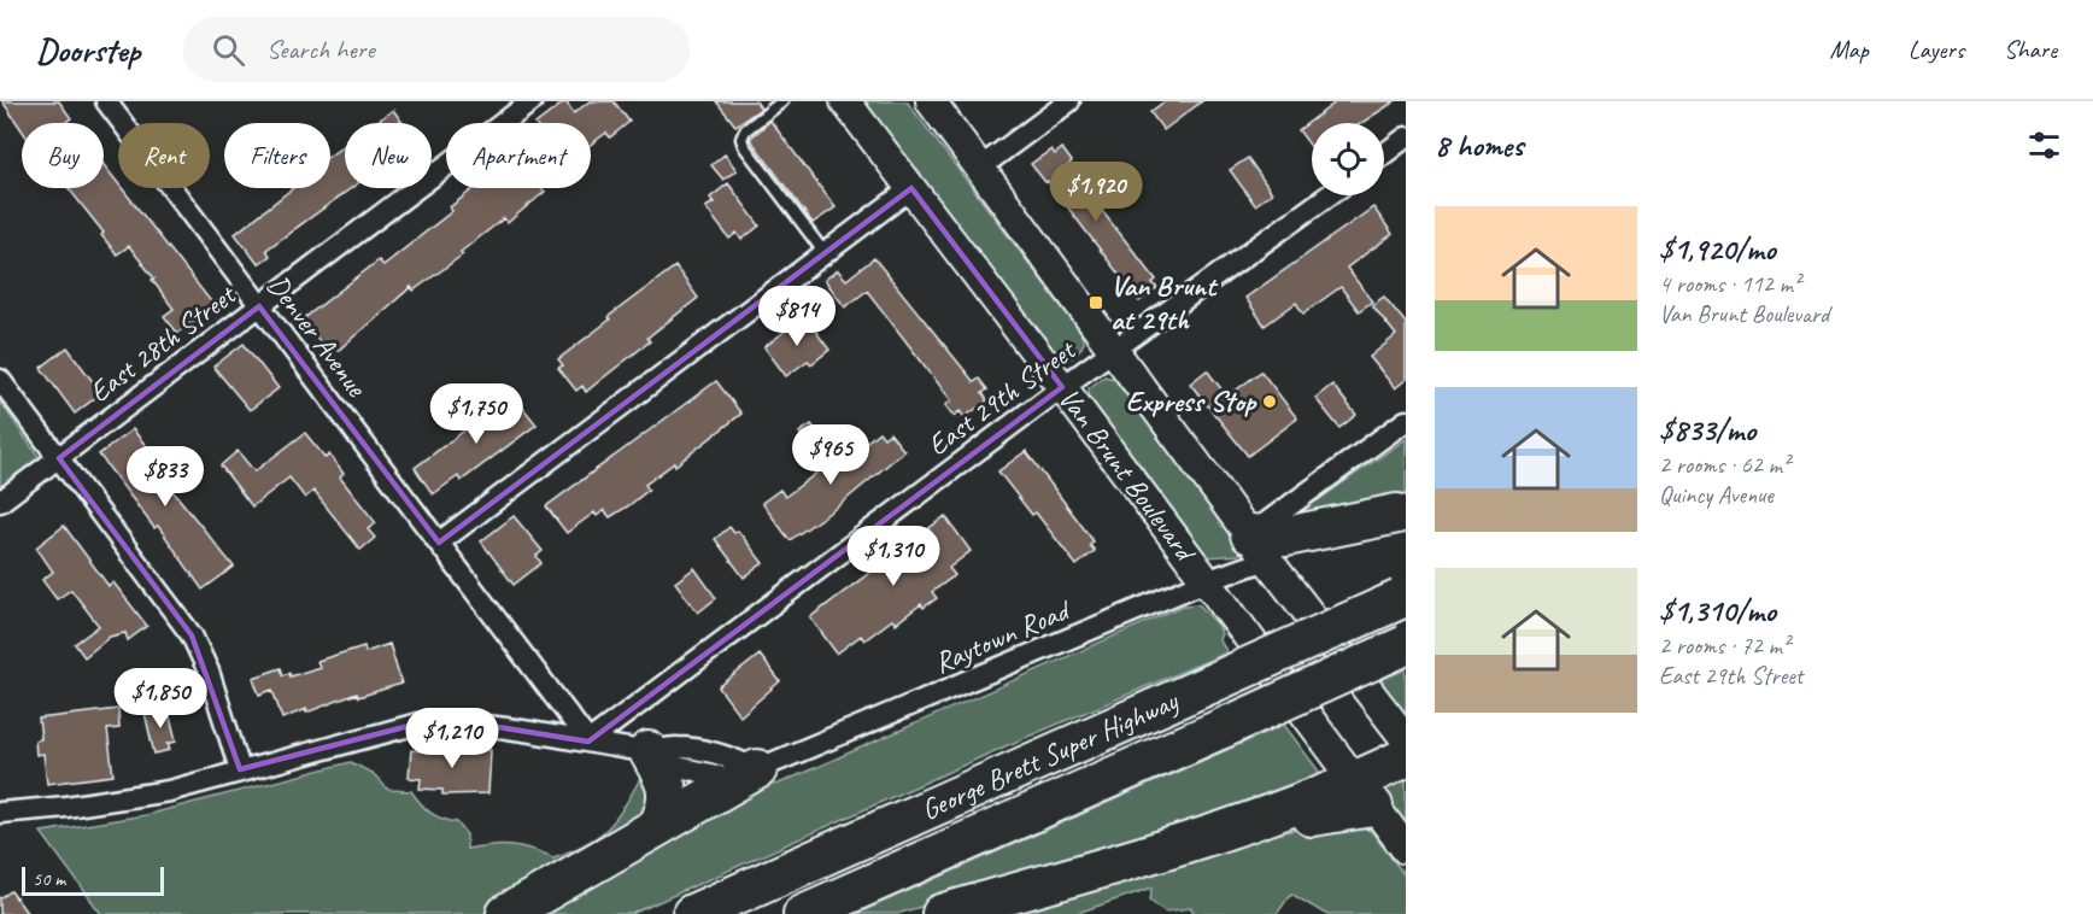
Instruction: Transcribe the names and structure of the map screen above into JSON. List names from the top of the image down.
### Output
{
  "streets": {
    "highway": ["George Brett Super Highway"],
    "main road": ["Van Brunt Boulevard"],
    "street": [
      "Denver Avenue",
      "East 28th Street",
      "East 29th Street",
      "Raytown Road"
    ]
  },
  "crossings": [
    ["Denver Avenue", "East 28th Street"],
    ["Denver Avenue", "East 29th Street"],
    ["Denver Avenue", "Raytown Road"],
    ["East 29th Street", "Van Brunt Boulevard"],
    ["East 29th Street", "Raytown Road"],
    ["Van Brunt Boulevard", "Raytown Road"]
  ],
  "places": {
    "transit": ["Van Brunt at 29th"],
    "other": ["Express Stop"]
  },
  "scale_bar": "50 m",
  "page": {
    "header": "Doorstep",
    "search": "Search here",
    "nav": ["Map", "Layers", "Share"],
    "heading": "8 homes",
    "chip": [
      "Buy",
      "Rent",
      "Filters",
      "New",
      "Apartment"
    ],
    "price": [
      "$1,920",
      "$814",
      "$1,750",
      "$965",
      "$833",
      "$1,310",
      "$1,850",
      "$1,210"
    ],
    "list": [
      {
        "name": "$1,920/mo",
        "note": "4 rooms · 112 m² · Van Brunt Boulevard"
      },
      {
        "name": "$833/mo",
        "note": "2 rooms · 62 m² · Quincy Avenue"
      },
      {
        "name": "$1,310/mo",
        "note": "2 rooms · 72 m² · East 29th Street"
      }
    ],
    "scale": "50 m"
  }
}
